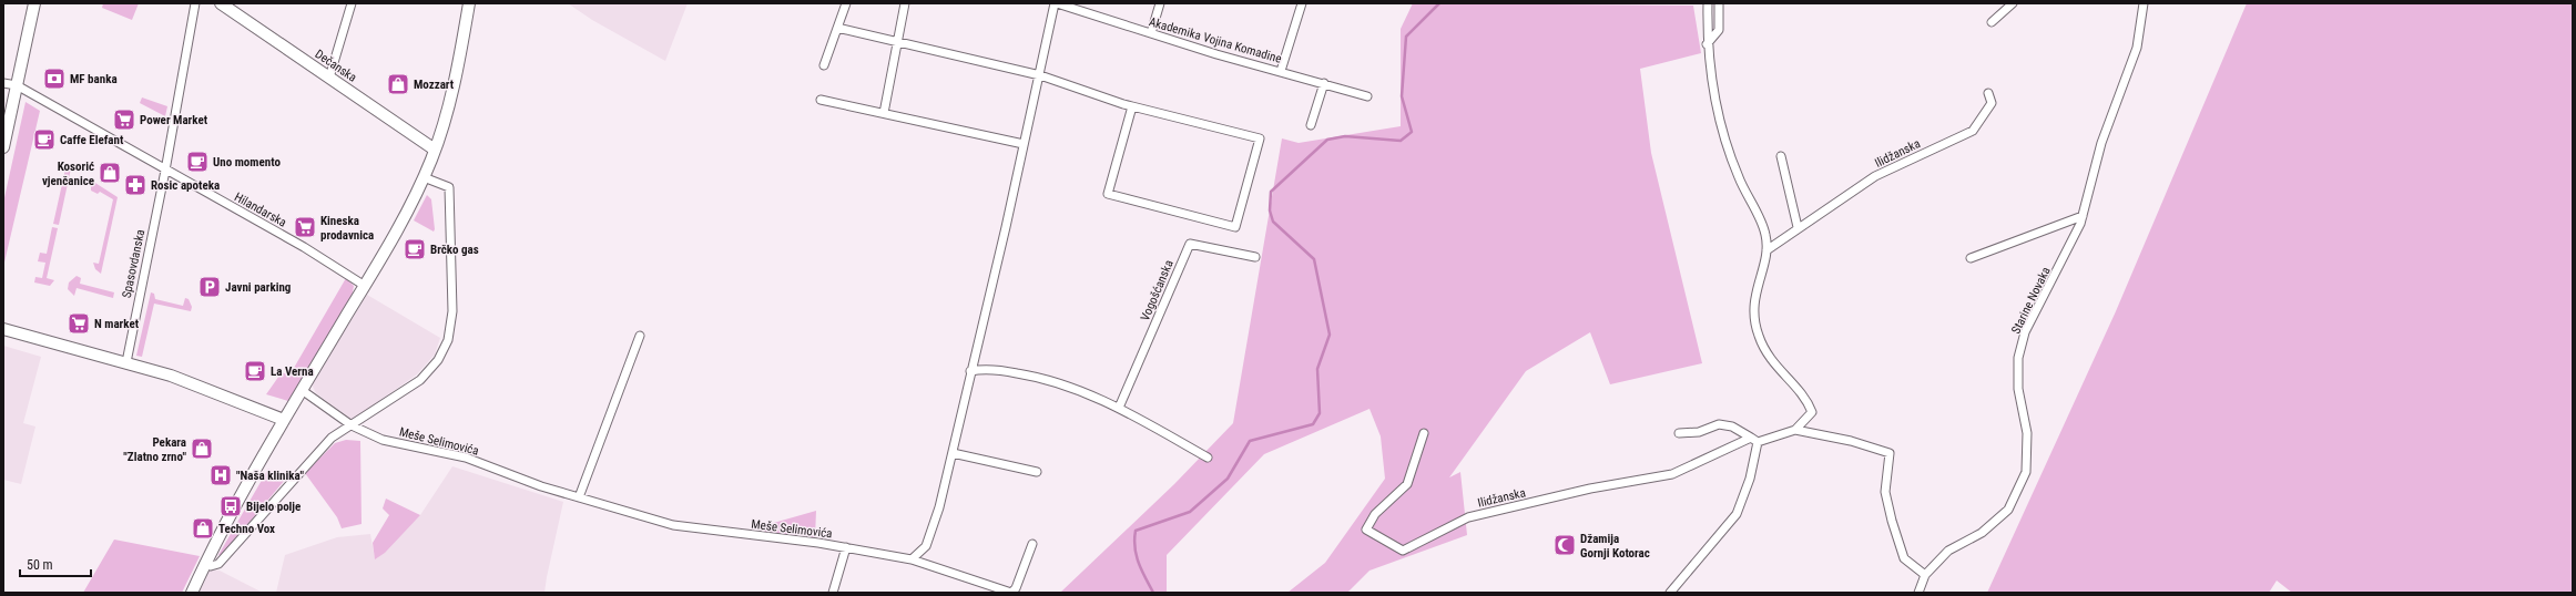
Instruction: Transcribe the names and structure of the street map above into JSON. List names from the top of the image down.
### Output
{
  "streets": {
    "street": [
      "Akademika Vojina Komadine",
      "Dečanska",
      "Ilidžanska",
      "Hilandarska",
      "Spasovdanska",
      "Vogošćanska",
      "Starine Novaka",
      "Meše Selimovića"
    ]
  },
  "crossings": [
    ["Ilidžanska", "Starine Novaka"],
    ["Hilandarska", "Spasovdanska"]
  ],
  "places": {
    "bank": ["MF banka"],
    "shop": [
      "Mozzart",
      "Kosorić vjenčanice",
      "Pekara \"Zlatno zrno\"",
      "Techno Vox"
    ],
    "supermarket": ["Power Market", "Kineska prodavnica", "N market"],
    "cafe": [
      "Caffe Elefant",
      "Uno momento",
      "Brčko gas",
      "La Verna"
    ],
    "pharmacy": ["Rosic apoteka"],
    "parking": ["Javni parking"],
    "hospital": ["\"Naša klinika\""],
    "bus stop": ["Bijelo polje"],
    "mosque": ["Džamija Gornji Kotorac"]
  },
  "scale_bar": "50 m"
}
